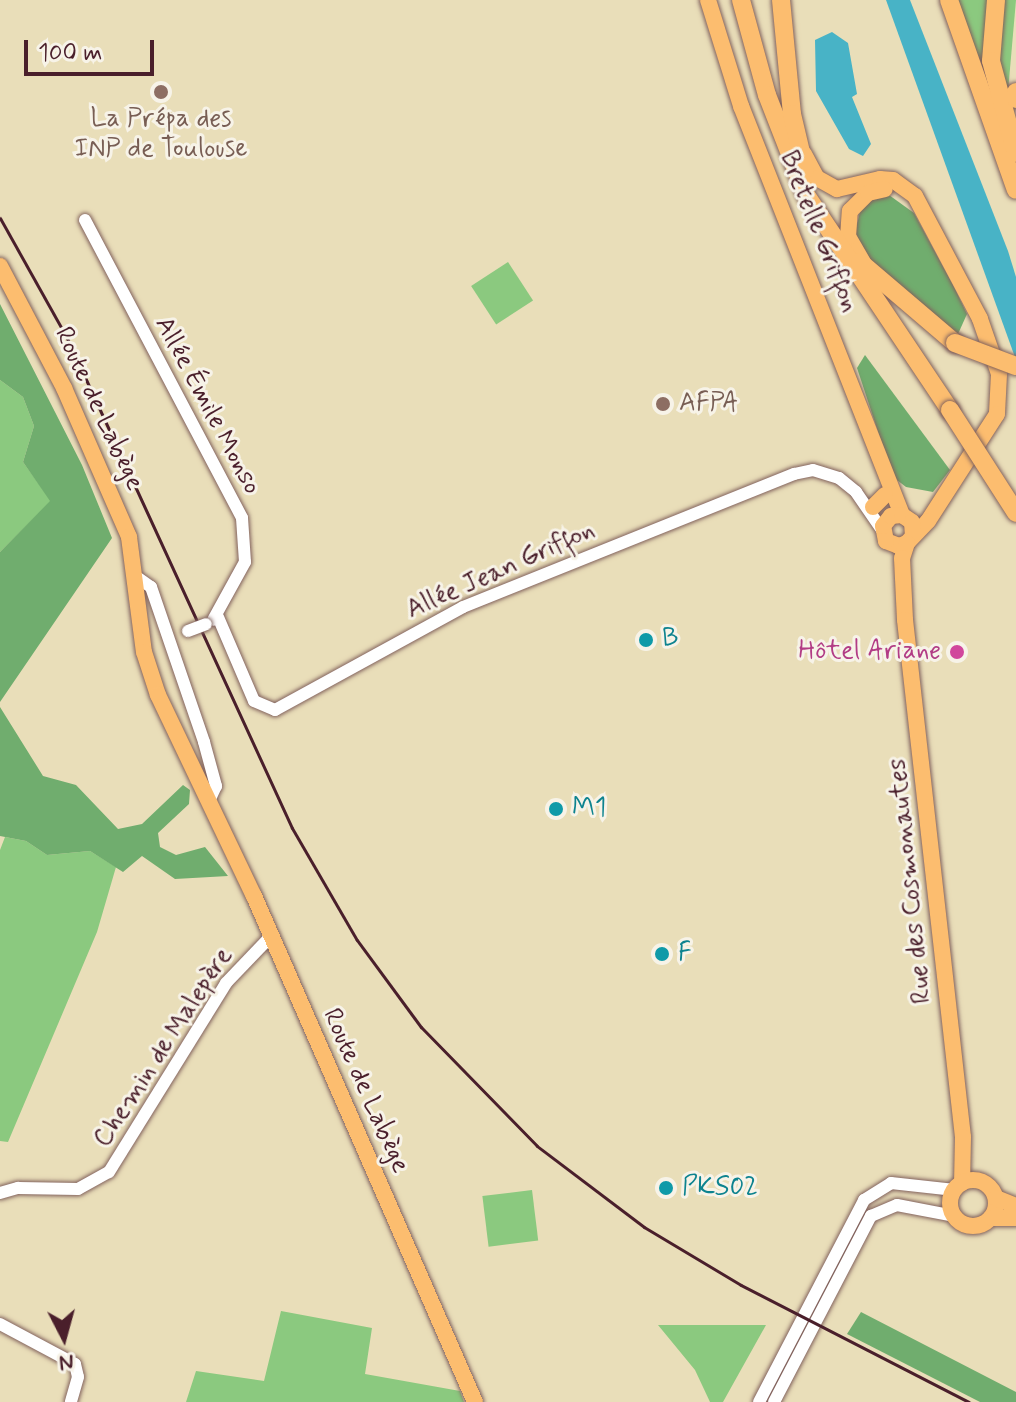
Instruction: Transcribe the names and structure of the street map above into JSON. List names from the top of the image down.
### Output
{
  "streets": {
    "main road": ["Bretelle Griffon", "Route de Labège", "Rue des Cosmonautes"],
    "street": ["Allée Émile Monso", "Allée Jean Griffon", "Chemin de Malepère"]
  },
  "crossings": [
    ["Bretelle Griffon", "Allée Jean Griffon"],
    ["Bretelle Griffon", "Rue des Cosmonautes"],
    ["Allée Émile Monso", "Allée Jean Griffon"],
    ["Route de Labège", "Chemin de Malepère"],
    ["Allée Jean Griffon", "Rue des Cosmonautes"]
  ],
  "places": [
    "La Prépa des INP de Toulouse",
    "AFPA",
    "B",
    "Hôtel Ariane",
    "M1",
    "F",
    "PKS02"
  ],
  "scale_bar": "100 m",
  "north": "bottom"
}
